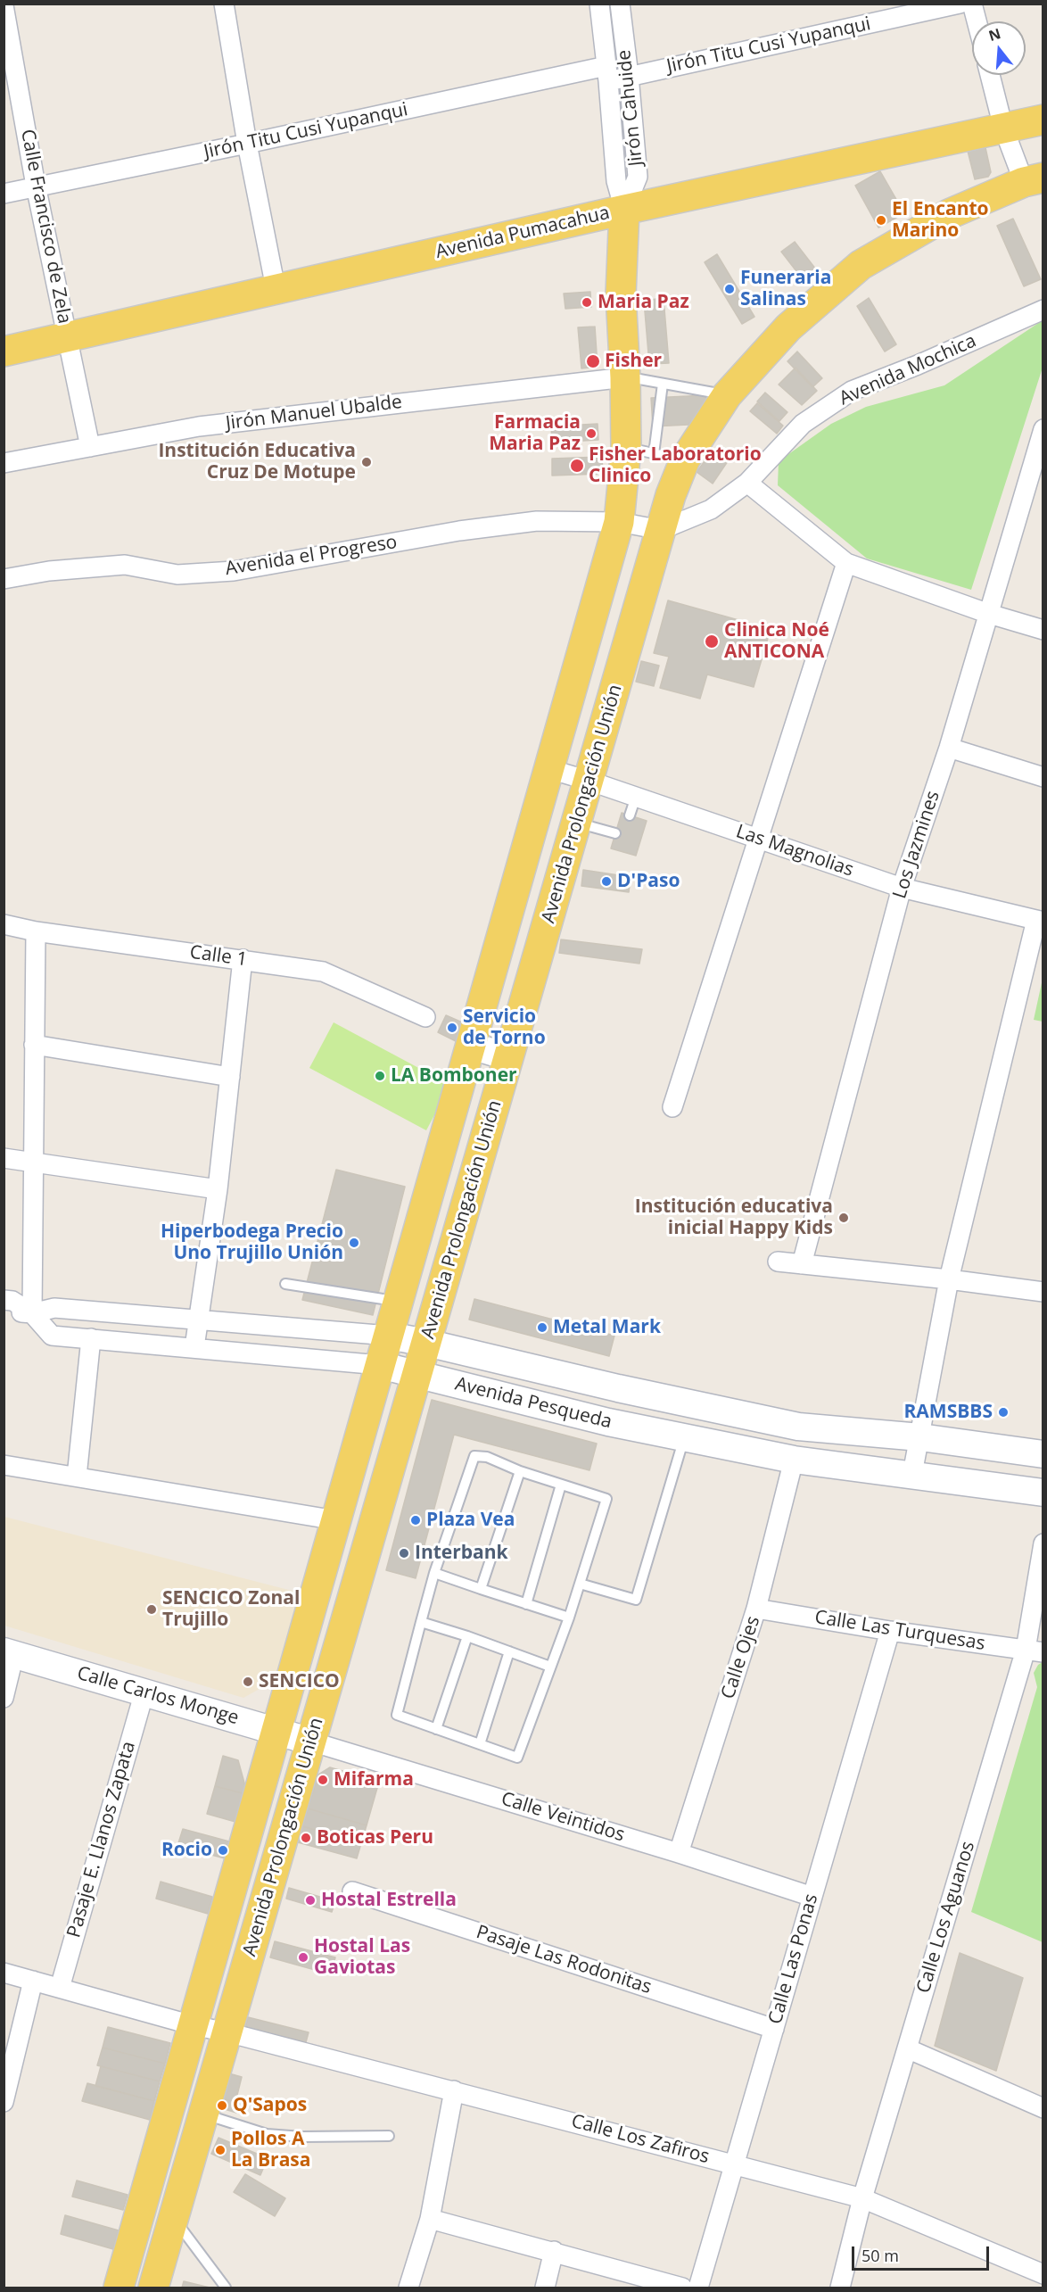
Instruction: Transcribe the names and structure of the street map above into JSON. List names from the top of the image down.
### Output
{
  "streets": {
    "main road": [
      "Jirón Cahuide",
      "Avenida Pumacahua",
      "Avenida Prolongación Unión",
      "Avenida Pesqueda",
      "Calle Carlos Monge"
    ],
    "street": [
      "Jirón Titu Cusi Yupanqui",
      "Calle Francisco de Zela",
      "Avenida Mochica",
      "Jirón Manuel Ubalde",
      "Avenida el Progreso",
      "Los Jazmines",
      "Las Magnolias",
      "Calle 1",
      "Calle Las Turquesas",
      "Calle Ojes",
      "Calle Veintidos",
      "Pasaje E. Llanos Zapata",
      "Calle Los Aguanos",
      "Calle Las Ponas",
      "Pasaje Las Rodonitas",
      "Calle Los Zafiros"
    ]
  },
  "crossings": [
    ["Jirón Titu Cusi Yupanqui", "Jirón Cahuide"],
    ["Jirón Titu Cusi Yupanqui", "Calle Francisco de Zela"],
    ["Jirón Cahuide", "Avenida Pumacahua"],
    ["Jirón Cahuide", "Jirón Manuel Ubalde"],
    ["Jirón Cahuide", "Avenida el Progreso"],
    ["Jirón Cahuide", "Avenida Prolongación Unión"],
    ["Calle Francisco de Zela", "Avenida Pumacahua"],
    ["Calle Francisco de Zela", "Jirón Manuel Ubalde"],
    ["Avenida Mochica", "Avenida Prolongación Unión"],
    ["Avenida el Progreso", "Avenida Prolongación Unión"],
    ["Avenida Prolongación Unión", "Las Magnolias"],
    ["Avenida Prolongación Unión", "Avenida Pesqueda"],
    ["Avenida Prolongación Unión", "Calle Carlos Monge"],
    ["Avenida Prolongación Unión", "Calle Veintidos"],
    ["Avenida Prolongación Unión", "Calle Los Zafiros"],
    ["Los Jazmines", "Las Magnolias"],
    ["Avenida Pesqueda", "Calle Ojes"],
    ["Calle Las Turquesas", "Calle Ojes"],
    ["Calle Las Turquesas", "Calle Los Aguanos"],
    ["Calle Las Turquesas", "Calle Las Ponas"],
    ["Calle Ojes", "Calle Veintidos"],
    ["Calle Carlos Monge", "Calle Veintidos"],
    ["Calle Carlos Monge", "Pasaje E. Llanos Zapata"],
    ["Calle Veintidos", "Calle Las Ponas"],
    ["Pasaje E. Llanos Zapata", "Calle Los Zafiros"],
    ["Calle Los Aguanos", "Calle Los Zafiros"],
    ["Calle Las Ponas", "Pasaje Las Rodonitas"],
    ["Calle Las Ponas", "Calle Los Zafiros"]
  ],
  "places": [
    "El Encanto Marino",
    "Funeraria Salinas",
    "Maria Paz",
    "Fisher",
    "Farmacia Maria Paz",
    "Institución Educativa Cruz De Motupe",
    "Fisher Laboratorio Clinico",
    "Clinica Noé ANTICONA",
    "D'Paso",
    "Servicio de Torno",
    "LA Bomboner",
    "Institución educativa inicial Happy Kids",
    "Hiperbodega Precio Uno Trujillo Unión",
    "Metal Mark",
    "RAMSBBS",
    "Plaza Vea",
    "Interbank",
    "SENCICO Zonal Trujillo",
    "SENCICO",
    "Mifarma",
    "Boticas Peru",
    "Rocio",
    "Hostal Estrella",
    "Hostal Las Gaviotas",
    "Q'Sapos",
    "Pollos A La Brasa"
  ],
  "scale_bar": "50 m",
  "north": "top"
}
